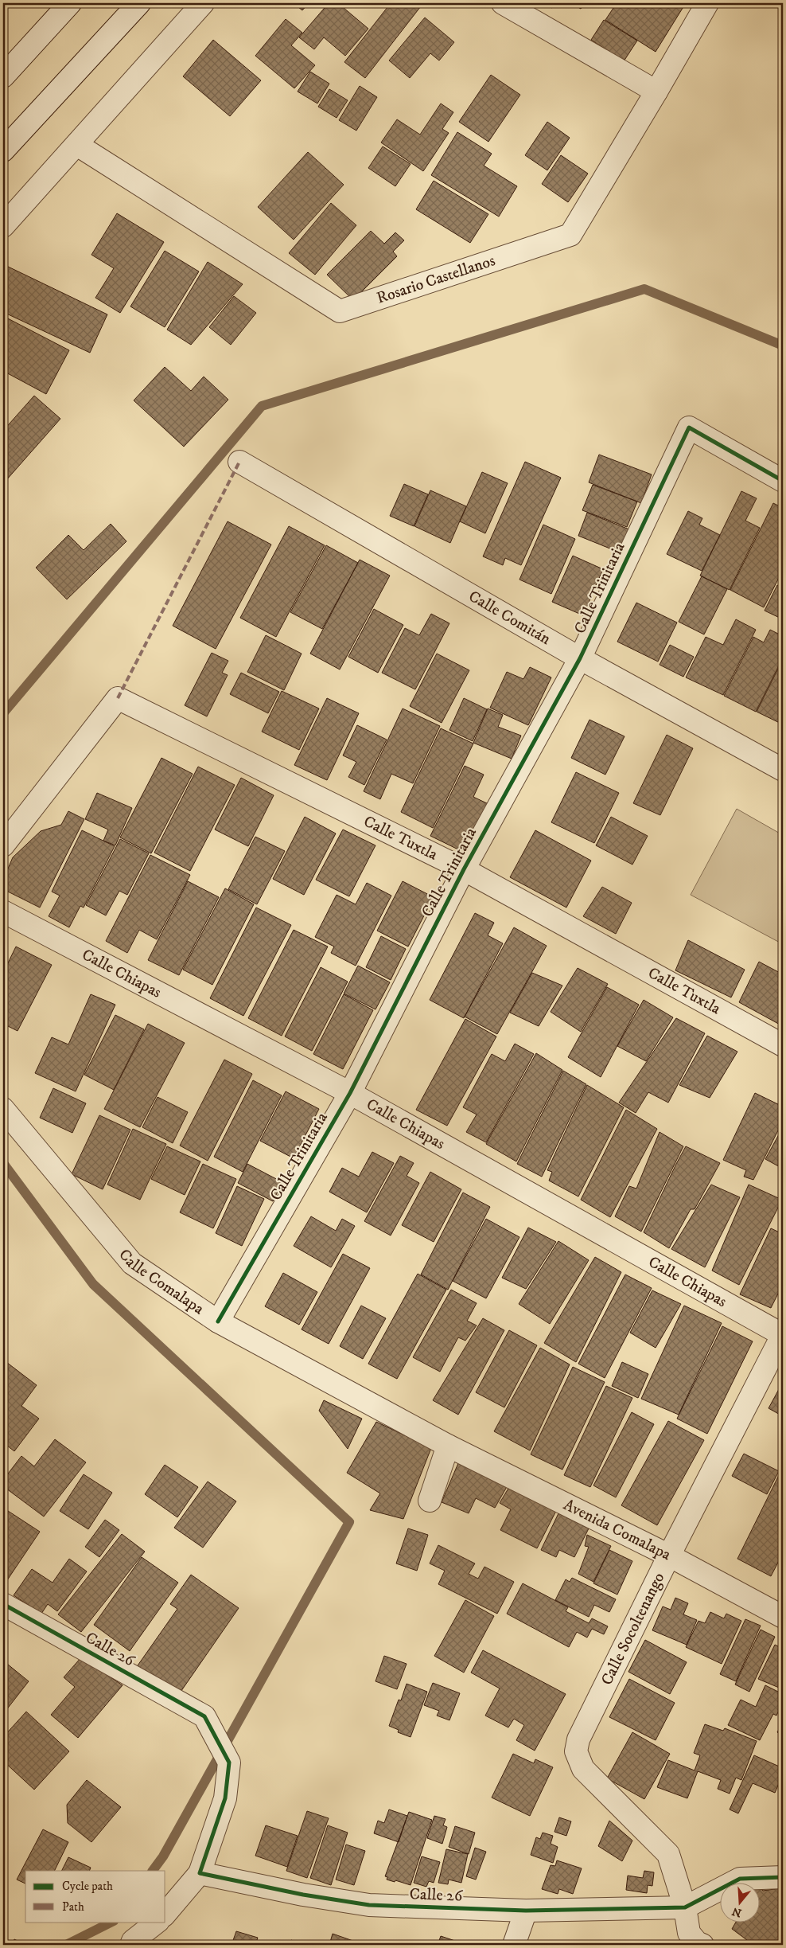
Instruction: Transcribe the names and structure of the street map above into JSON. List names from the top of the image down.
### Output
{
  "streets": {
    "street": [
      "Rosario Castellanos",
      "Calle Trinitaria",
      "Calle Comitán",
      "Calle Tuxtla",
      "Calle Chiapas",
      "Calle Comalapa",
      "Avenida Comalapa",
      "Calle Socoltenango",
      "Calle 26"
    ]
  },
  "crossings": [
    ["Calle Trinitaria", "Calle Comitán"],
    ["Calle Trinitaria", "Calle Tuxtla"],
    ["Calle Trinitaria", "Calle Chiapas"],
    ["Calle Trinitaria", "Calle Comalapa"],
    ["Calle Chiapas", "Calle Socoltenango"],
    ["Calle Comalapa", "Avenida Comalapa"],
    ["Avenida Comalapa", "Calle Socoltenango"],
    ["Calle Socoltenango", "Calle 26"]
  ],
  "legend": ["Cycle path", "Path"],
  "north": "bottom"
}
